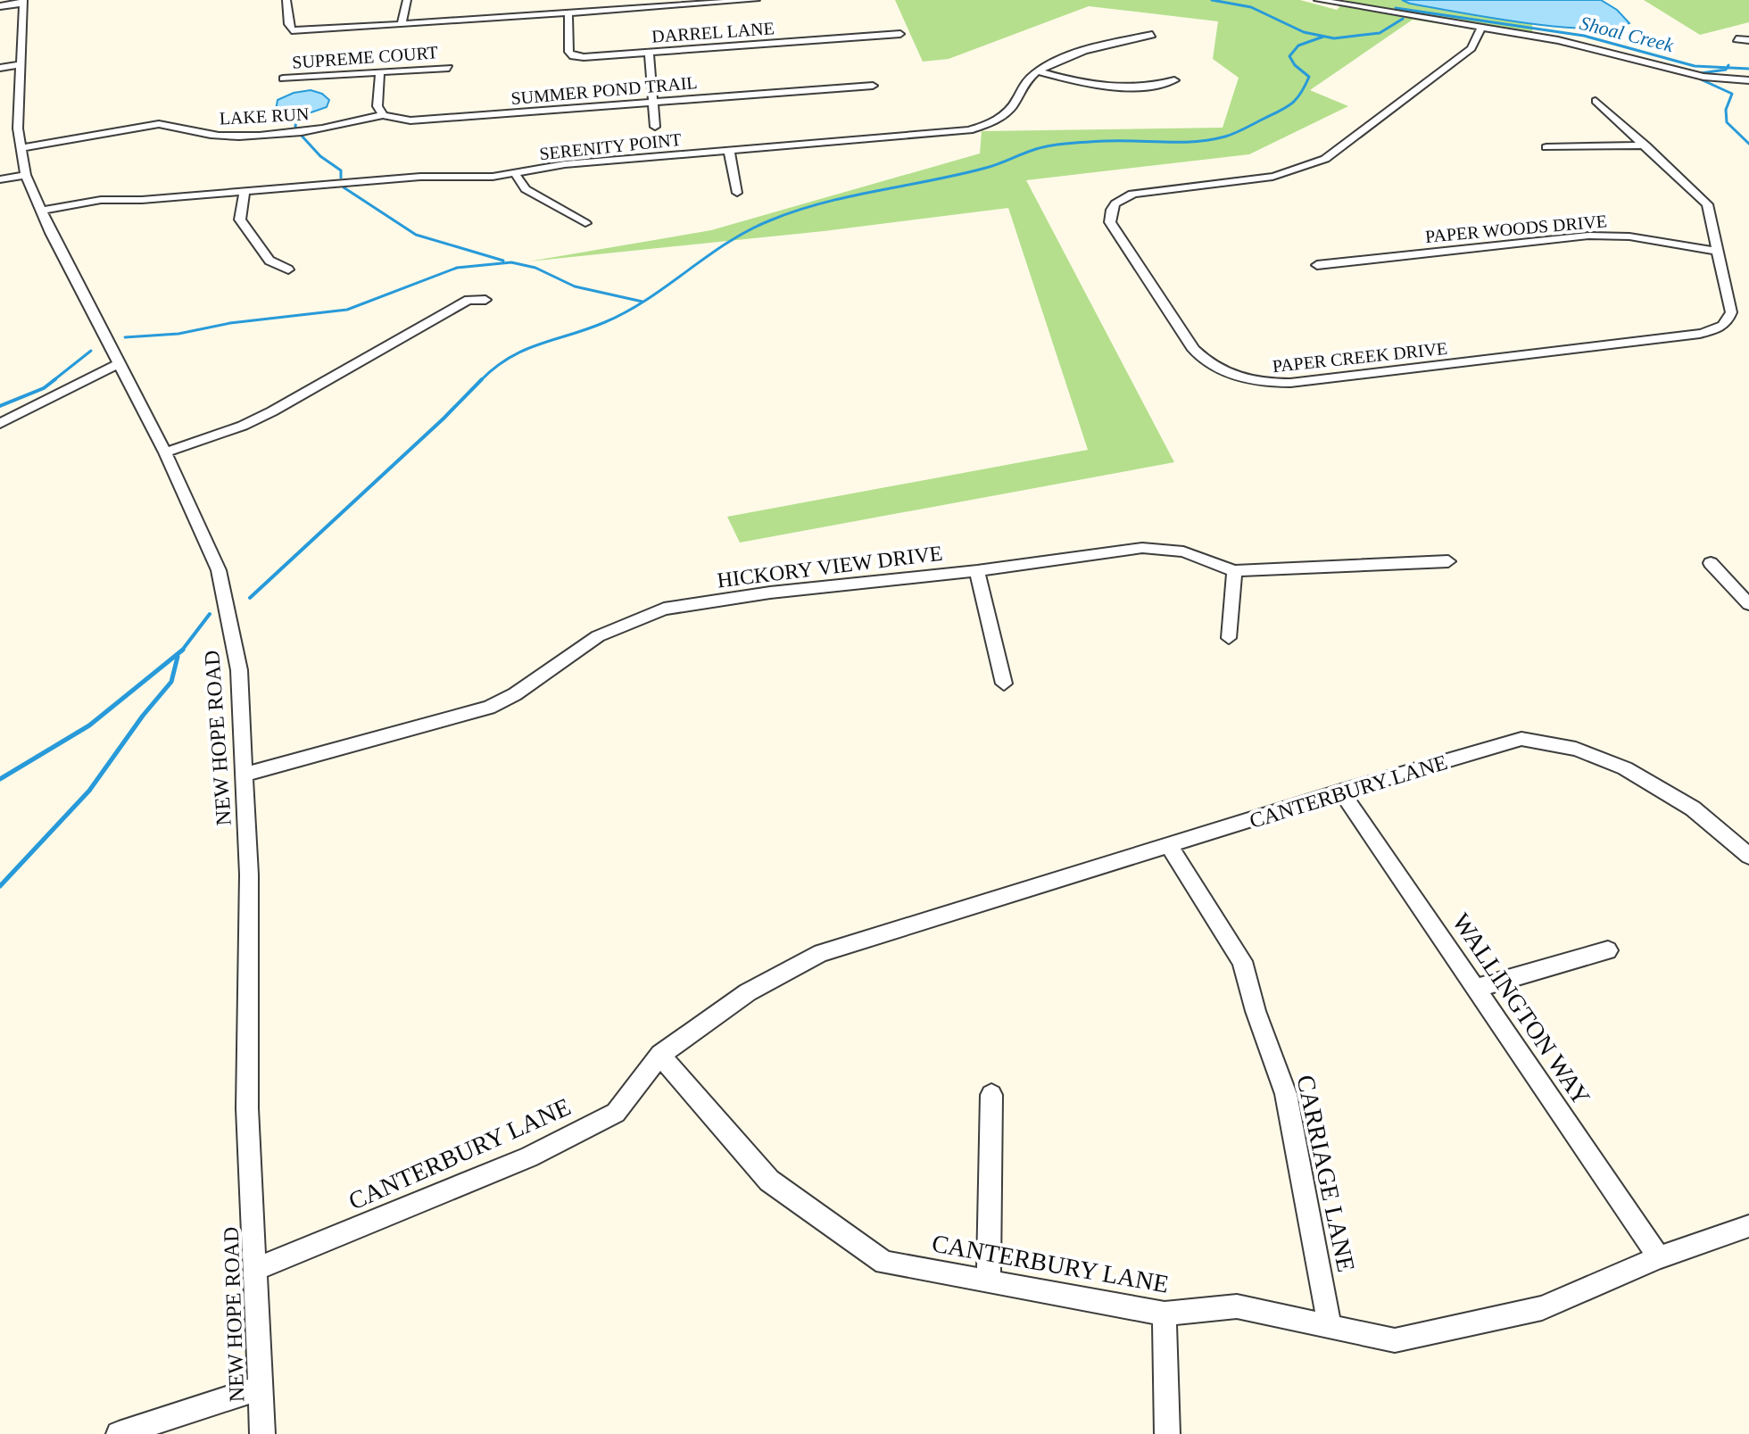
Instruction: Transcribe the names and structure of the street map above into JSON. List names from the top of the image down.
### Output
{
  "streets": {
    "street": [
      "DARREL LANE",
      "SUPREME COURT",
      "SUMMER POND TRAIL",
      "LAKE RUN",
      "SERENITY POINT",
      "PAPER WOODS DRIVE",
      "PAPER CREEK DRIVE",
      "HICKORY VIEW DRIVE",
      "NEW HOPE ROAD",
      "CANTERBURY LANE",
      "WALLINGTON WAY",
      "CARRIAGE LANE"
    ]
  },
  "crossings": [
    ["SUMMER POND TRAIL", "LAKE RUN"],
    ["LAKE RUN", "NEW HOPE ROAD"],
    ["SERENITY POINT", "NEW HOPE ROAD"],
    ["PAPER WOODS DRIVE", "PAPER CREEK DRIVE"],
    ["HICKORY VIEW DRIVE", "NEW HOPE ROAD"],
    ["NEW HOPE ROAD", "CANTERBURY LANE"],
    ["CANTERBURY LANE", "WALLINGTON WAY"],
    ["CANTERBURY LANE", "CARRIAGE LANE"]
  ],
  "water": ["Shoal Creek"]
}
